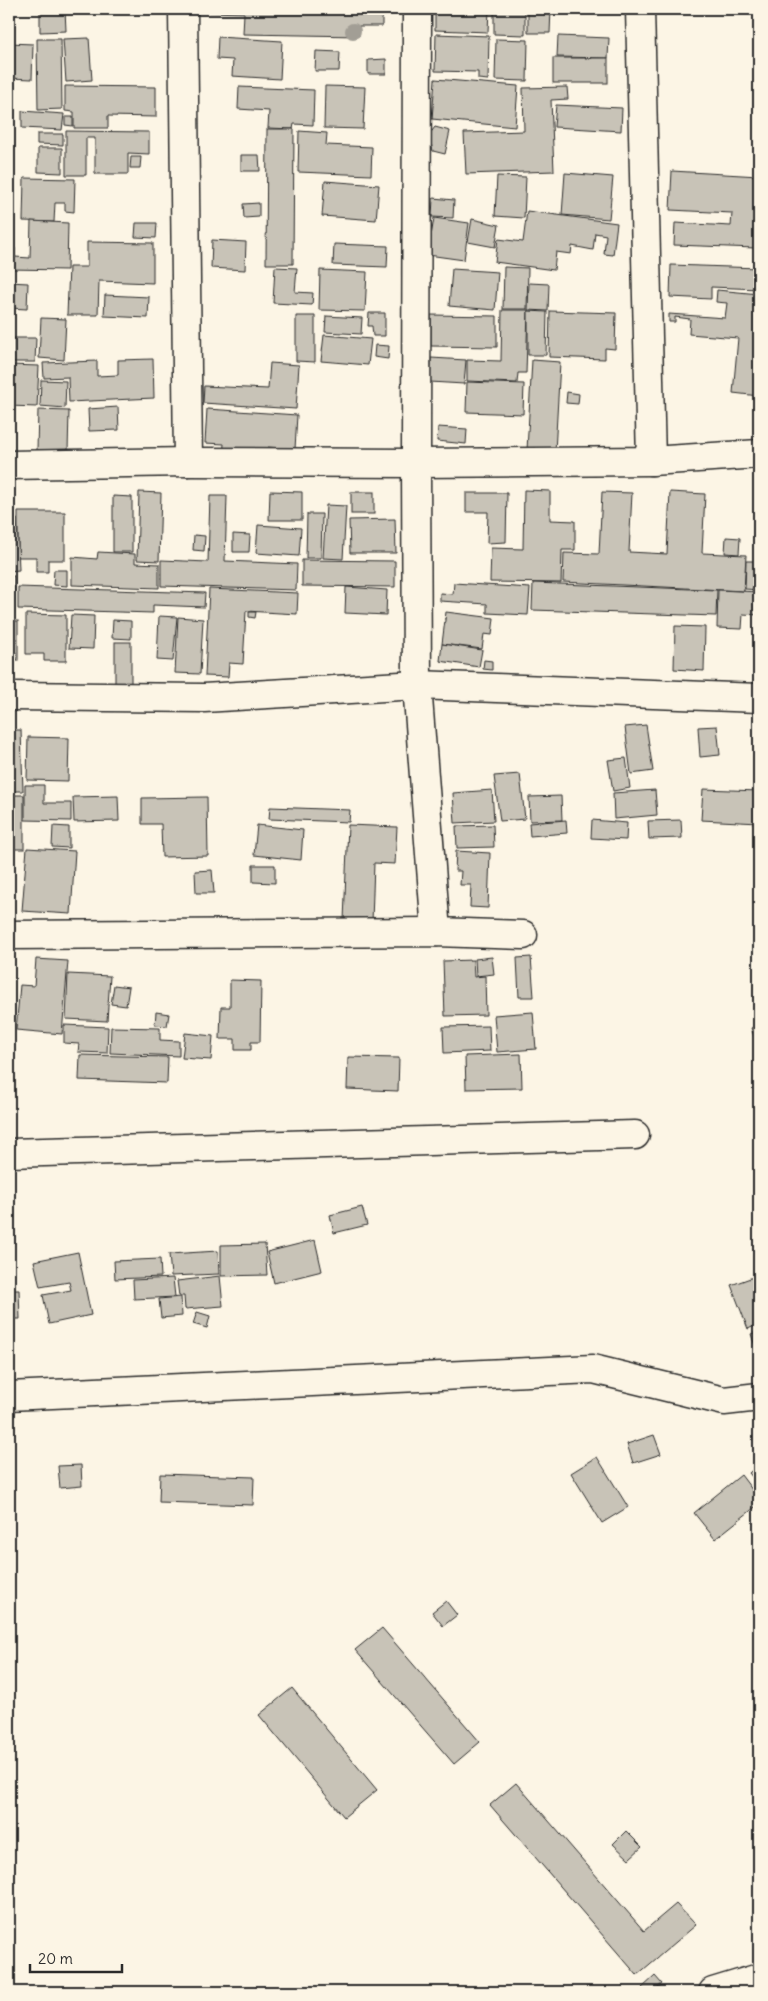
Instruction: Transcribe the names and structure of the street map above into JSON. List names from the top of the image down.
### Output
{
  "scale_bar": "20 m"
}
